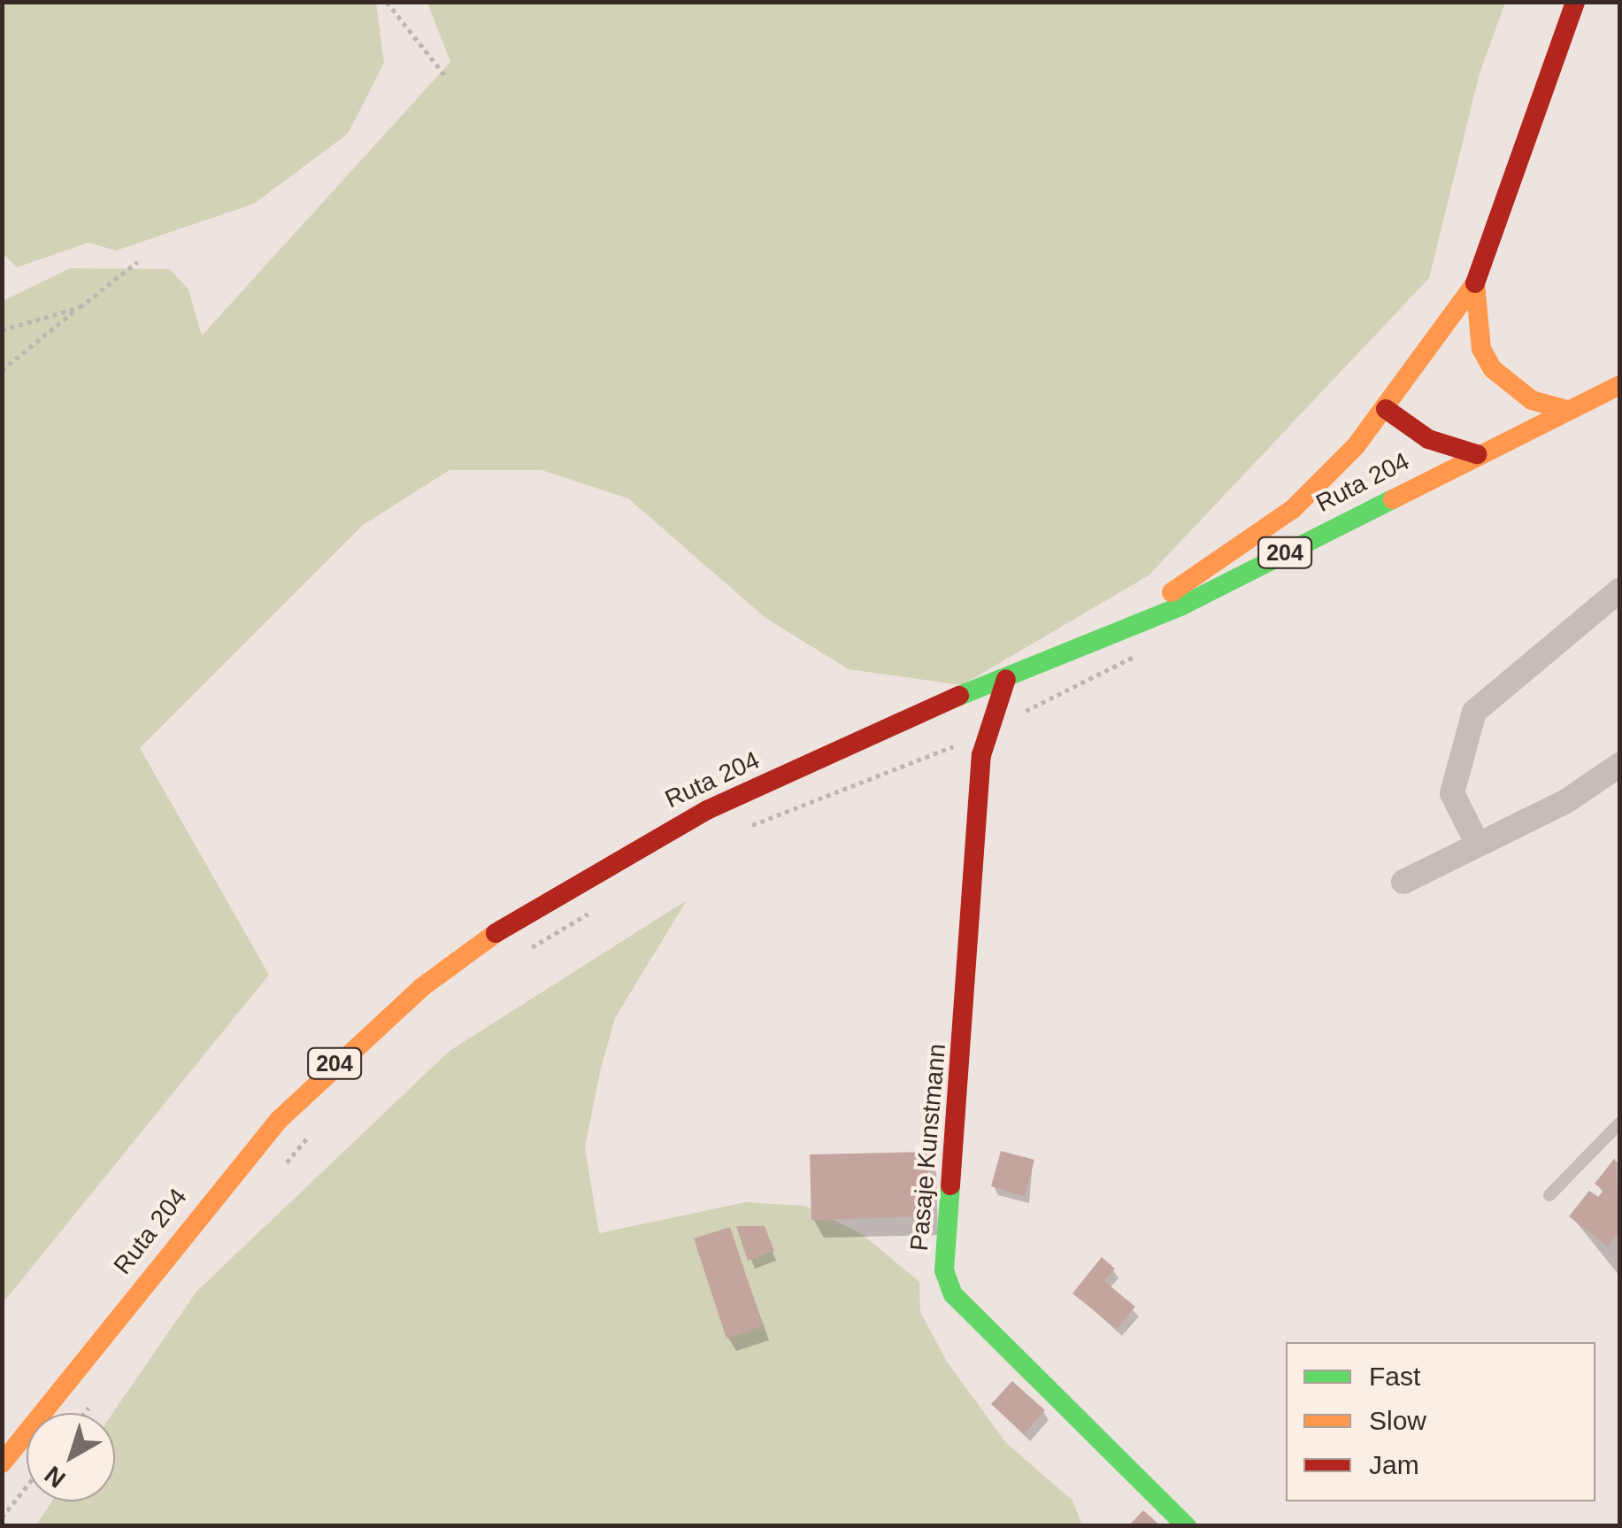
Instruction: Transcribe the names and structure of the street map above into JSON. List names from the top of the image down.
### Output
{
  "streets": {
    "main road": ["Ruta 204", "204", "Pasaje Kunstmann"]
  },
  "crossings": [
    ["Ruta 204", "Pasaje Kunstmann"]
  ],
  "legend": ["Fast", "Slow", "Jam"],
  "north": "bottom left"
}
